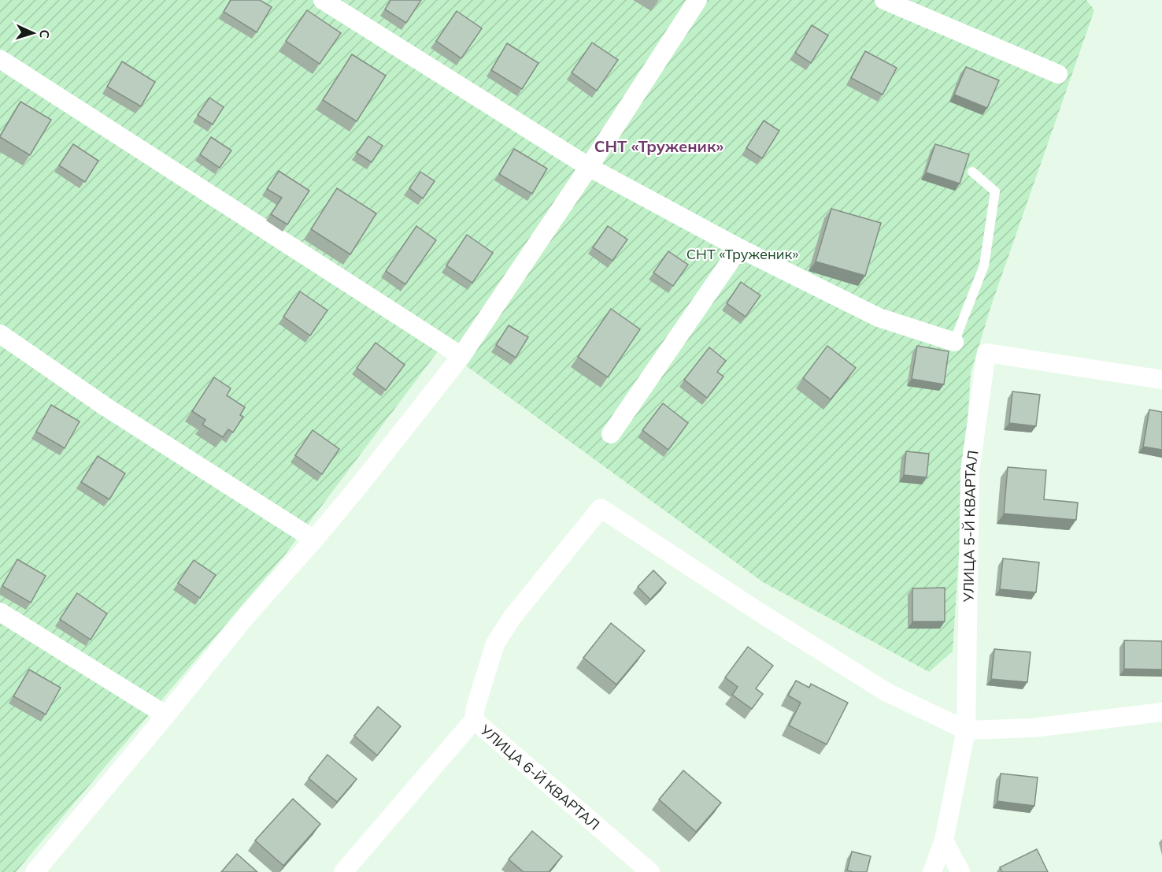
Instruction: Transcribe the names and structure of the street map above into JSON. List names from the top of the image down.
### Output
{
  "streets": {
    "street": ["УЛИЦА 5-Й КВАРТАЛ", "УЛИЦА 6-Й КВАРТАЛ"]
  },
  "districts": ["СНТ «Труженик»"],
  "parks": ["СНТ «Труженик»"],
  "north": "right"
}
